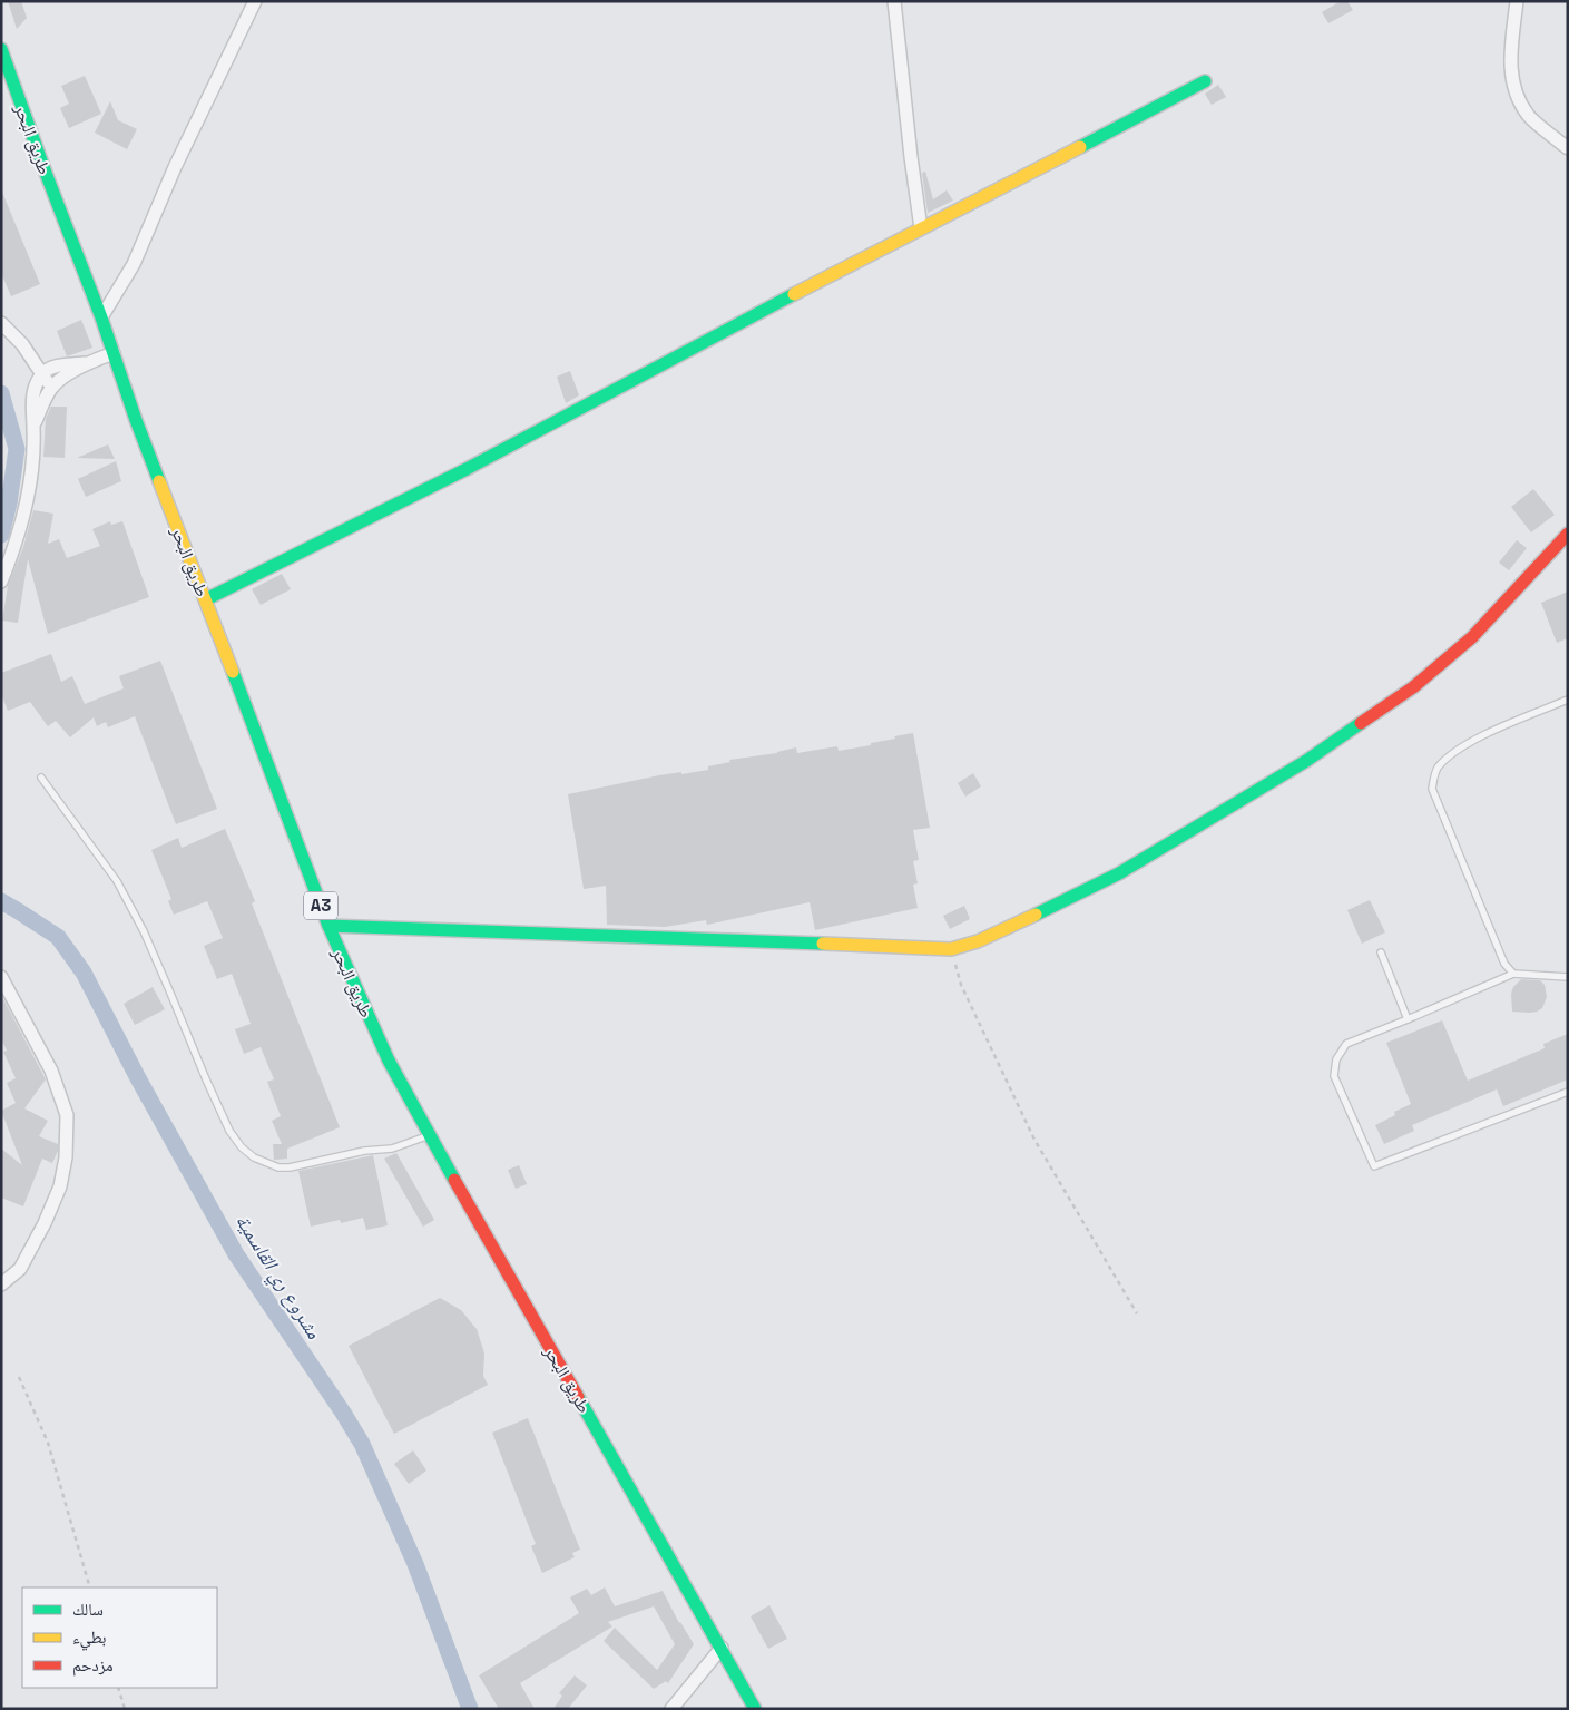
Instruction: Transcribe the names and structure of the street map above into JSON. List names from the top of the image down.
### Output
{
  "streets": {
    "main road": ["طريق البحر", "A3"]
  },
  "water": ["مشروع ري القاسمية"],
  "legend": ["سالك", "بطيء", "مزدحم"]
}
